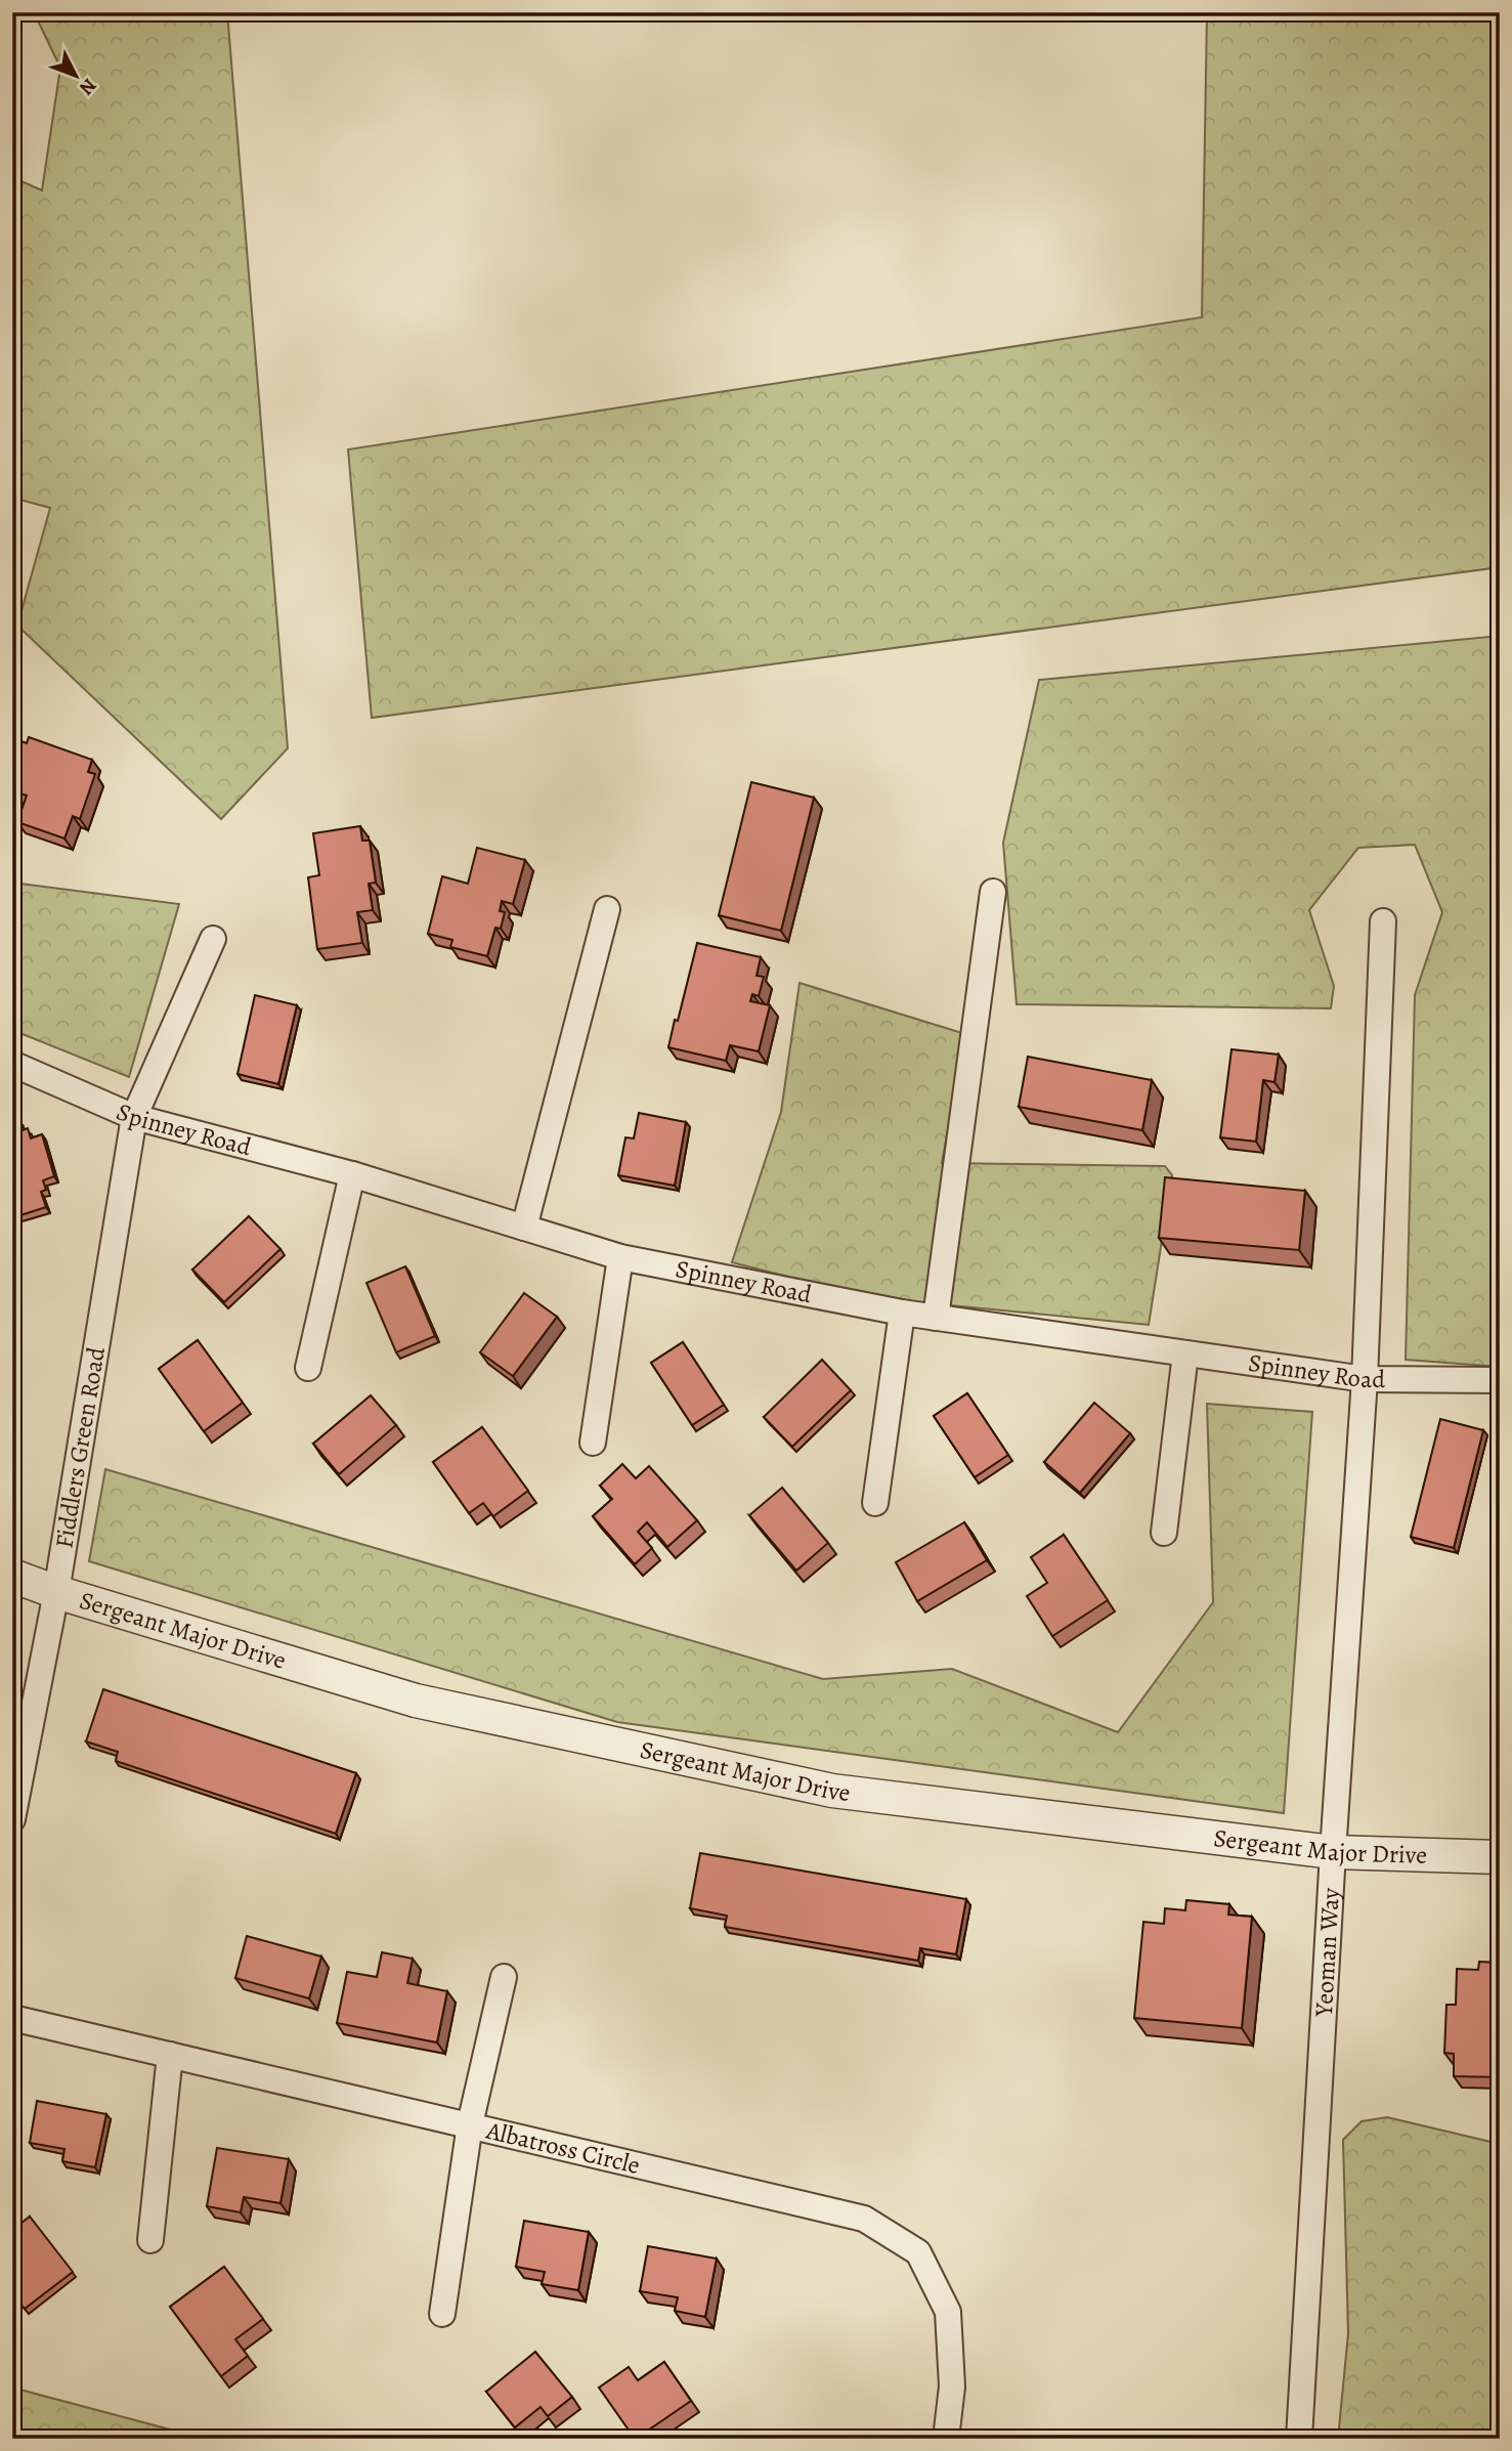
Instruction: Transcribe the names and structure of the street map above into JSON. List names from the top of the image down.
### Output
{
  "streets": {
    "street": [
      "Spinney Road",
      "Fiddlers Green Road",
      "Sergeant Major Drive",
      "Yeoman Way",
      "Albatross Circle"
    ]
  },
  "crossings": [
    ["Spinney Road", "Fiddlers Green Road"],
    ["Spinney Road", "Yeoman Way"],
    ["Fiddlers Green Road", "Sergeant Major Drive"],
    ["Sergeant Major Drive", "Yeoman Way"]
  ],
  "north": "bottom right"
}
